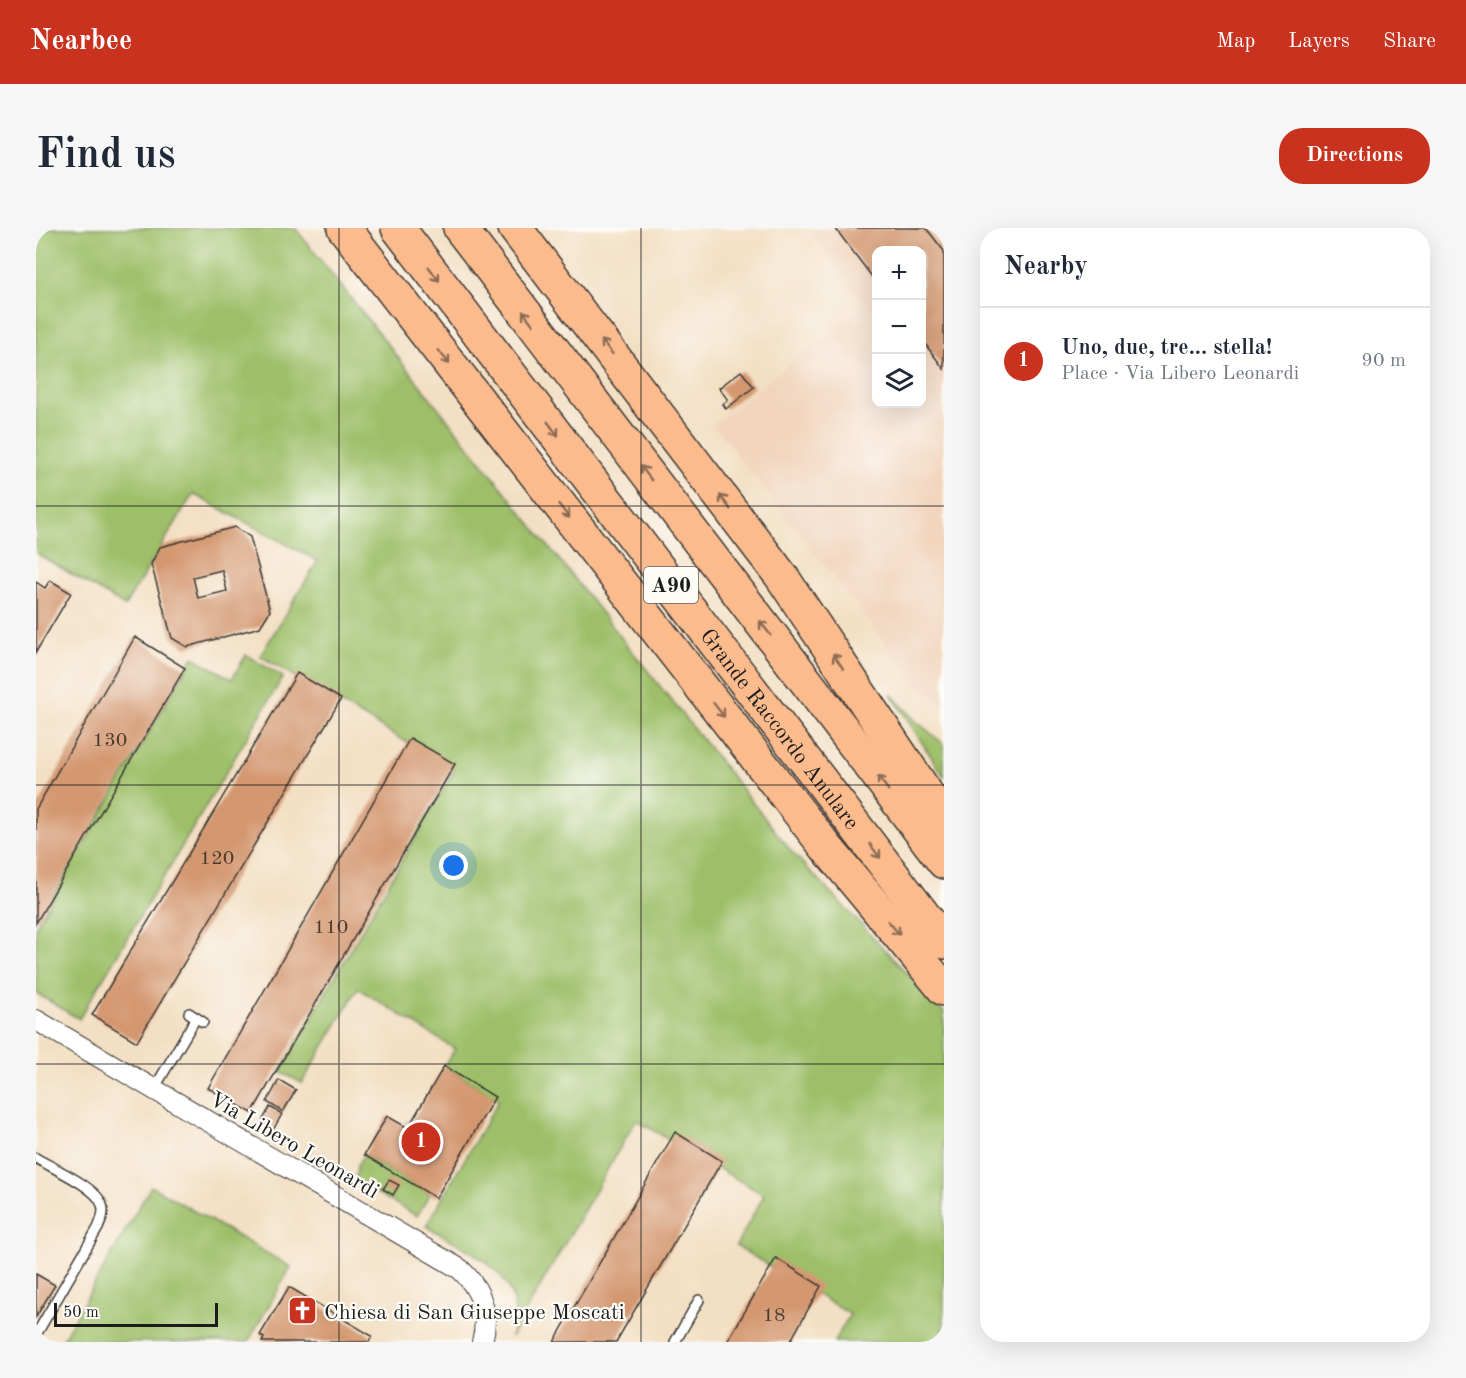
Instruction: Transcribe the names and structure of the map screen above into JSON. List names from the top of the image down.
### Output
{
  "streets": {
    "highway": ["A90", "Grande Raccordo Anulare"],
    "street": ["Via Libero Leonardi"]
  },
  "places": {
    "church": ["Chiesa di San Giuseppe Moscati"]
  },
  "house_numbers": [
    "130",
    "120",
    "110",
    "18"
  ],
  "scale_bar": "50 m",
  "page": {
    "header": "Nearbee",
    "nav": ["Map", "Layers", "Share"],
    "buttons": "Directions",
    "title": "Find us",
    "heading": "Nearby",
    "map_buttons": ["+", "−"],
    "list": [
      {
        "mark": "1",
        "name": "Uno, due, tre... stella!",
        "note": "Place · Via Libero Leonardi",
        "value": "90 m"
      }
    ],
    "pins": "1",
    "scale": "50 m"
  }
}
